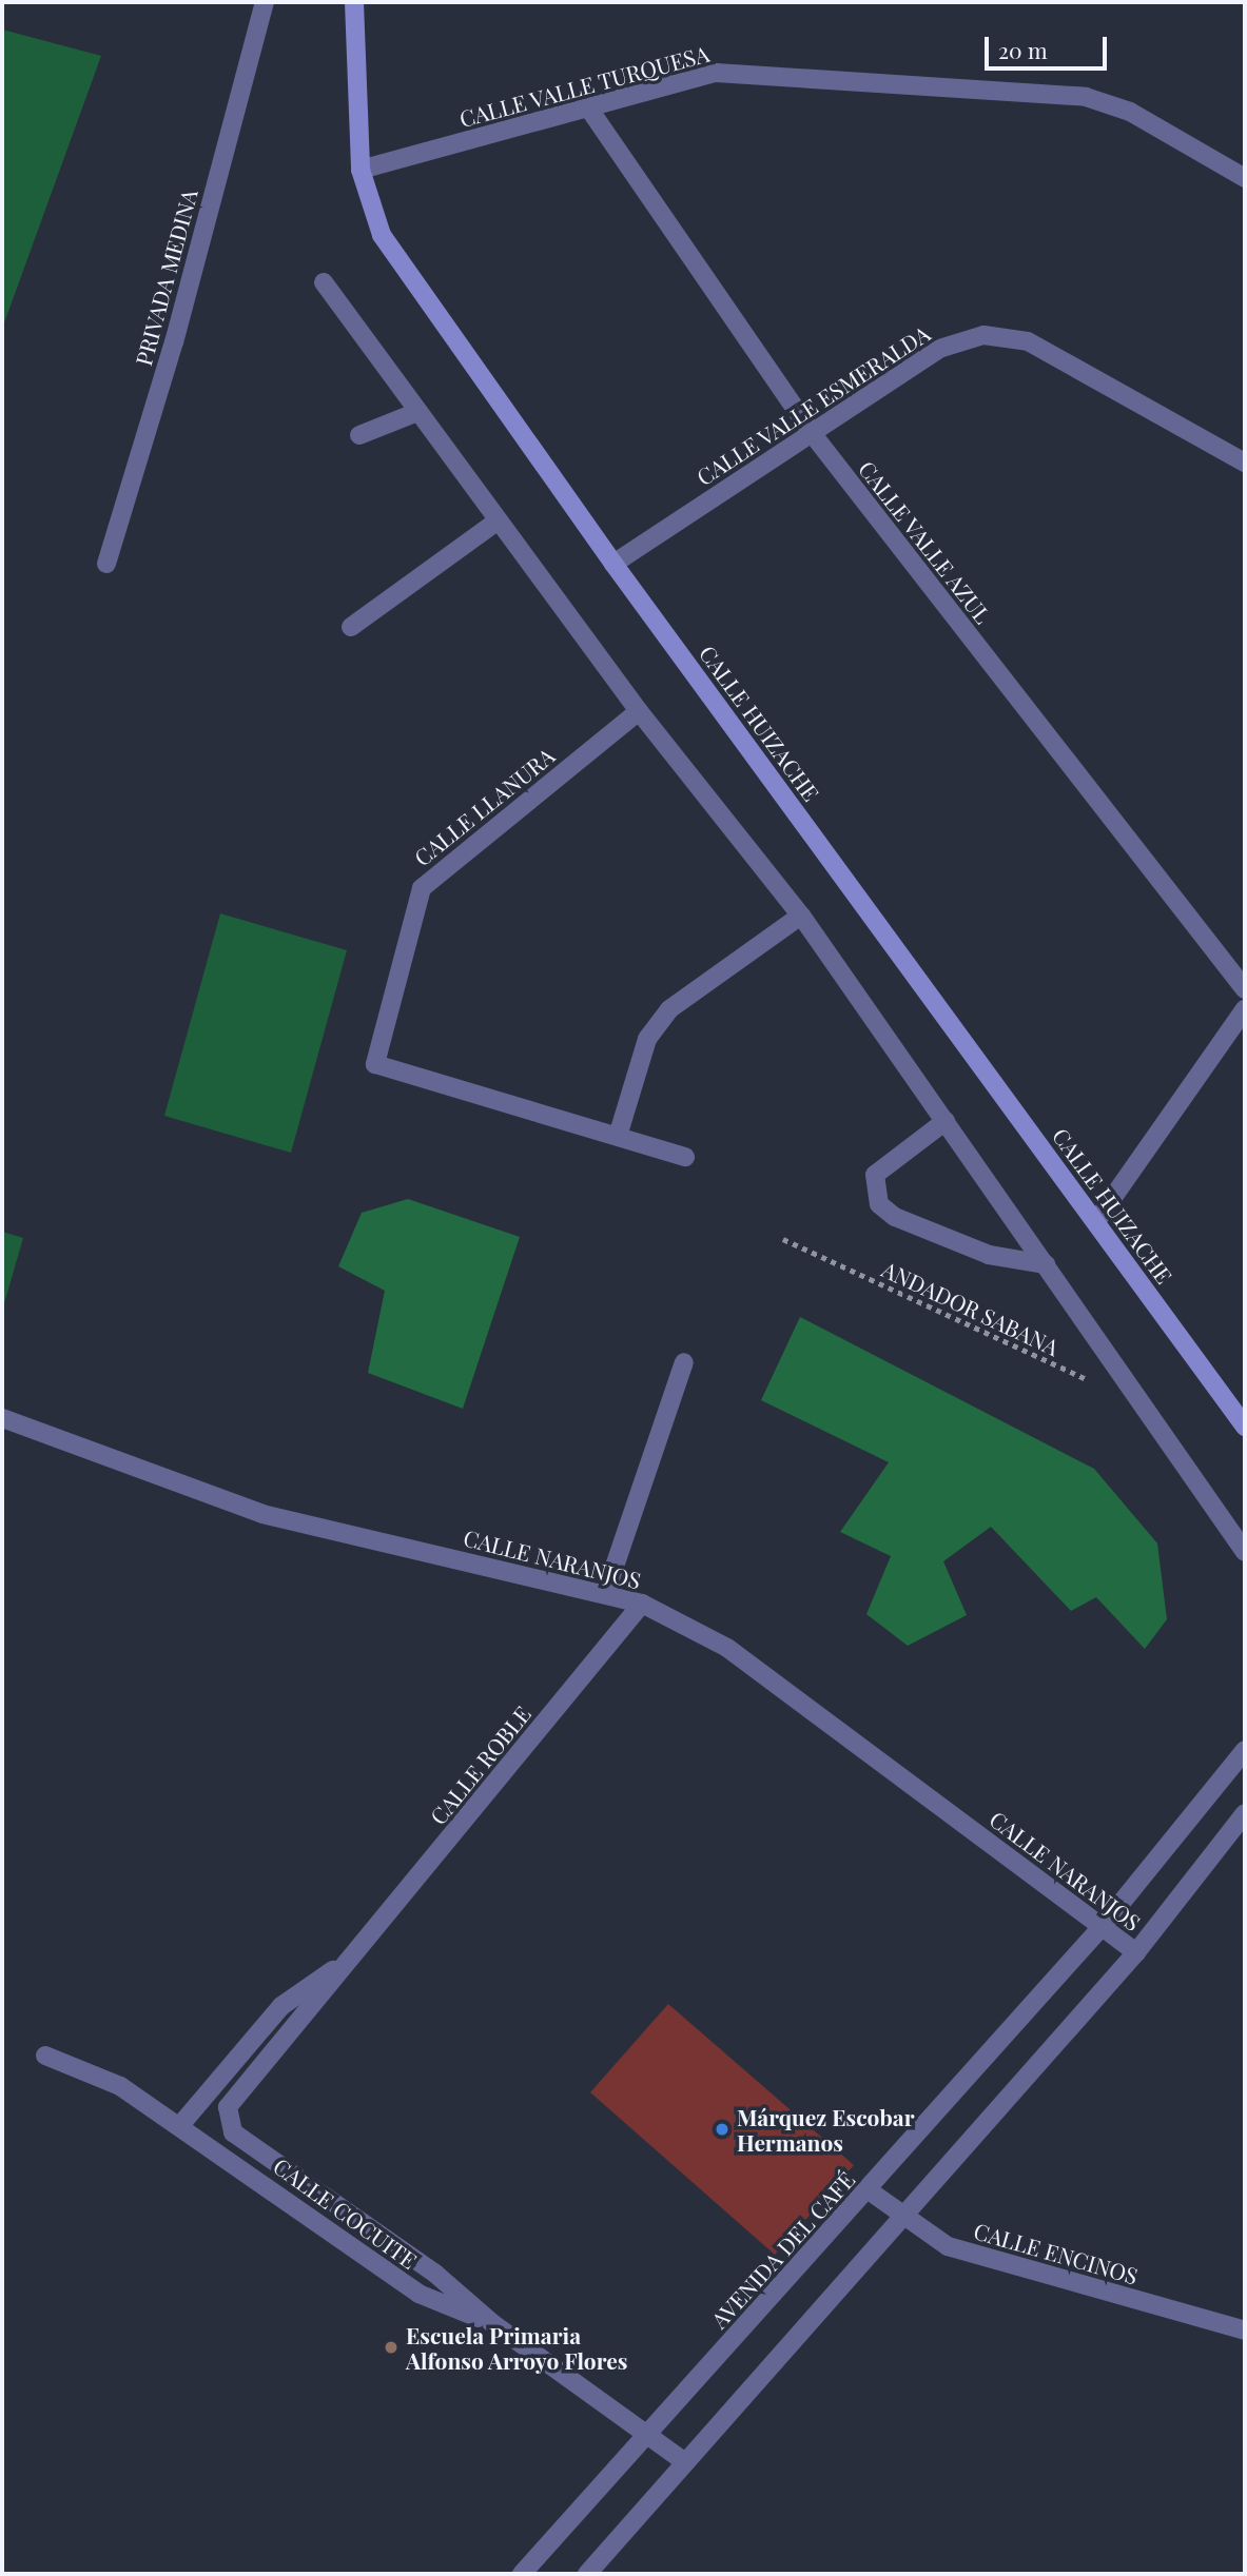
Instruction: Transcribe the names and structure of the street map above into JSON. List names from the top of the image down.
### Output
{
  "streets": {
    "main road": ["CALLE HUIZACHE"],
    "street": [
      "CALLE VALLE TURQUESA",
      "PRIVADA MEDINA",
      "CALLE VALLE ESMERALDA",
      "CALLE VALLE AZUL",
      "CALLE LLANURA",
      "CALLE NARANJOS",
      "CALLE ROBLE",
      "CALLE COCUITE",
      "AVENIDA DEL CAFÉ",
      "CALLE ENCINOS"
    ],
    "path": ["ANDADOR SABANA"]
  },
  "crossings": [
    ["CALLE VALLE TURQUESA", "CALLE VALLE AZUL"],
    ["CALLE VALLE TURQUESA", "CALLE HUIZACHE"],
    ["CALLE VALLE ESMERALDA", "CALLE VALLE AZUL"],
    ["CALLE VALLE ESMERALDA", "CALLE HUIZACHE"],
    ["CALLE NARANJOS", "CALLE ROBLE"],
    ["CALLE NARANJOS", "AVENIDA DEL CAFÉ"],
    ["CALLE ROBLE", "CALLE COCUITE"],
    ["CALLE COCUITE", "AVENIDA DEL CAFÉ"],
    ["AVENIDA DEL CAFÉ", "CALLE ENCINOS"]
  ],
  "places": ["Márquez Escobar Hermanos", "Escuela Primaria Alfonso Arroyo Flores"],
  "scale_bar": "20 m"
}
